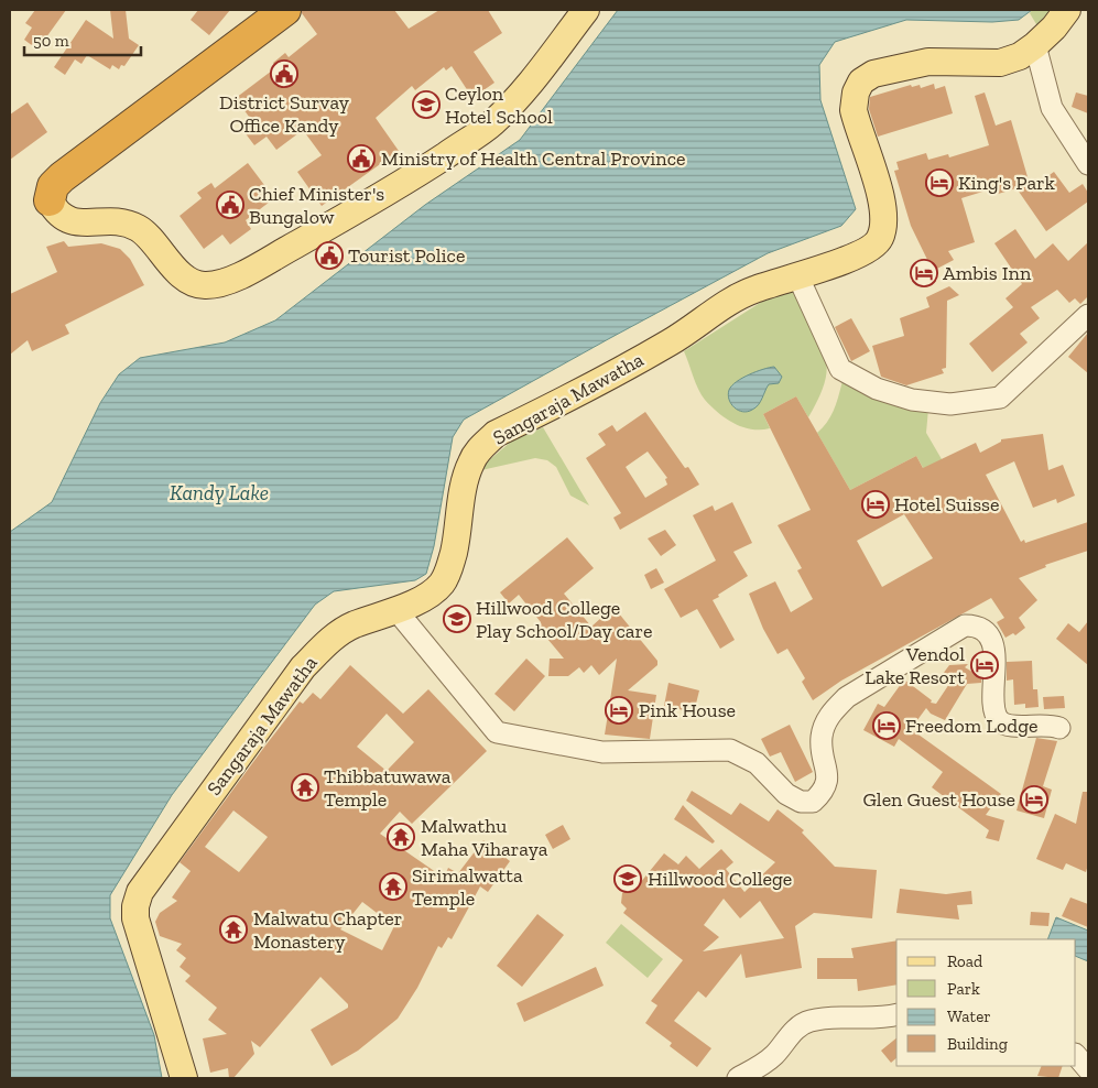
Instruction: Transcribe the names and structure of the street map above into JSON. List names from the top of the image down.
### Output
{
  "streets": {
    "main road": ["Sangaraja Mawatha"]
  },
  "water": ["Kandy Lake"],
  "places": {
    "public building": [
      "District Survay Office Kandy",
      "Ministry of Health Central Province",
      "Chief Minister's Bungalow",
      "Tourist Police"
    ],
    "school or university": ["Ceylon Hotel School", "Hillwood College Play School/Day care", "Hillwood College"],
    "hotel": [
      "King's Park",
      "Ambis Inn",
      "Hotel Suisse",
      "Vendol Lake Resort",
      "Pink House",
      "Freedom Lodge",
      "Glen Guest House"
    ],
    "temple": [
      "Thibbatuwawa Temple",
      "Malwathu Maha Viharaya",
      "Sirimalwatta Temple",
      "Malwatu Chapter Monastery"
    ]
  },
  "legend": [
    "Road",
    "Park",
    "Water",
    "Building"
  ],
  "scale_bar": "50 m"
}
